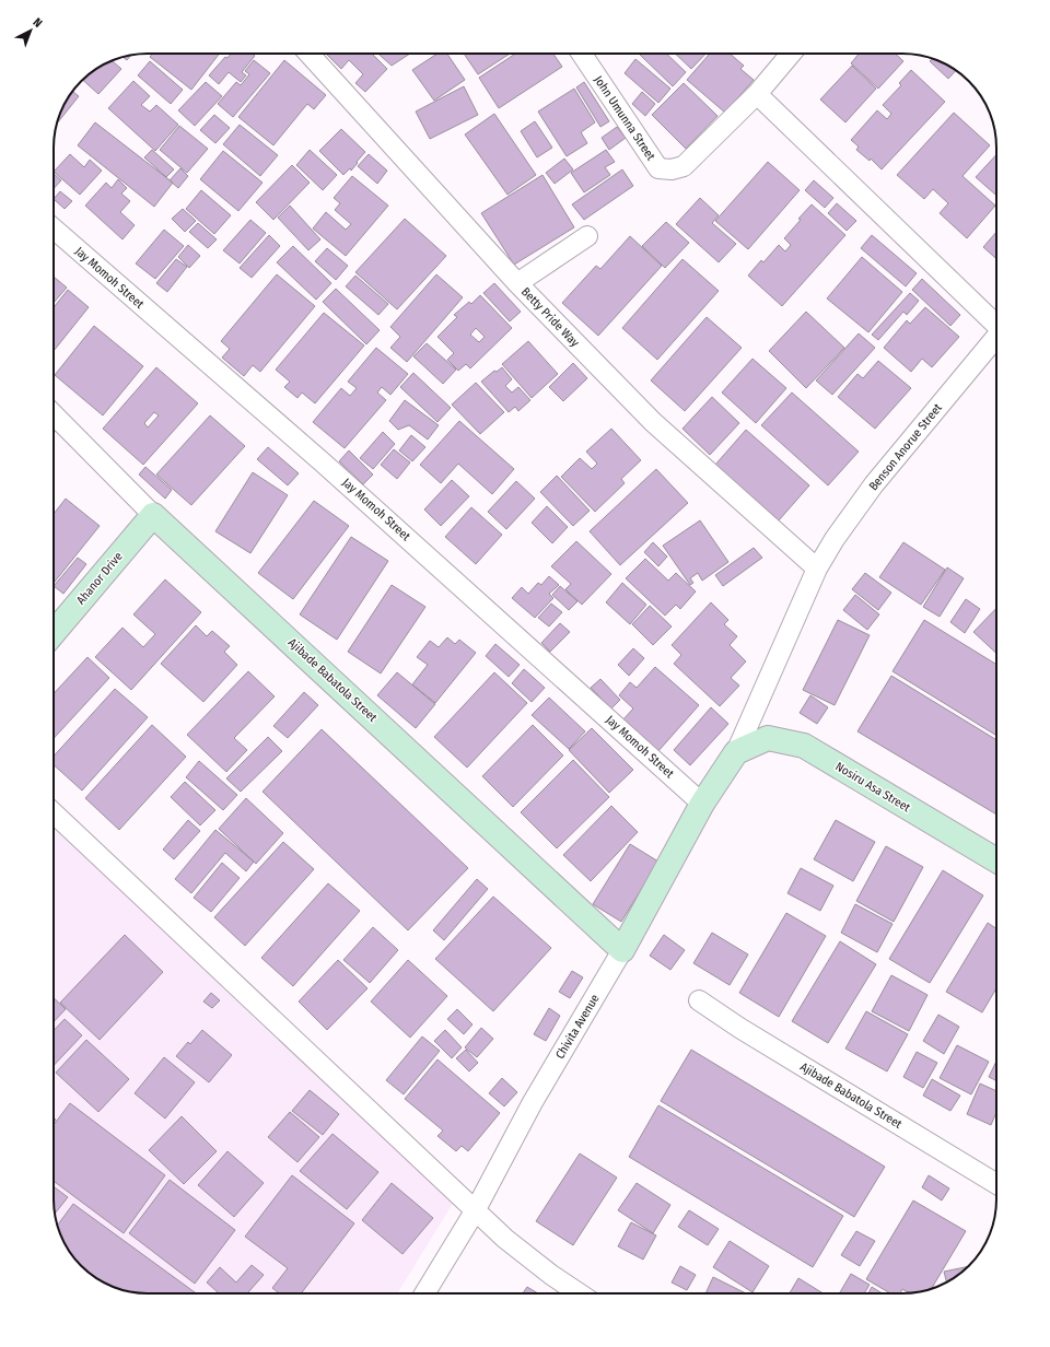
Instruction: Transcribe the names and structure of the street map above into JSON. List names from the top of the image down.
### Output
{
  "streets": {
    "street": [
      "John Umunna Street",
      "Jay Momoh Street",
      "Betty Pride Way",
      "Benson Anorue Street",
      "Ahanor Drive",
      "Ajibade Babatola Street",
      "Nosiru Asa Street",
      "Chivita Avenue"
    ]
  },
  "crossings": [
    ["Jay Momoh Street", "Chivita Avenue"],
    ["Betty Pride Way", "Benson Anorue Street"],
    ["Benson Anorue Street", "Nosiru Asa Street"],
    ["Benson Anorue Street", "Chivita Avenue"],
    ["Ahanor Drive", "Ajibade Babatola Street"],
    ["Ajibade Babatola Street", "Chivita Avenue"],
    ["Nosiru Asa Street", "Chivita Avenue"]
  ],
  "north": "top right"
}
